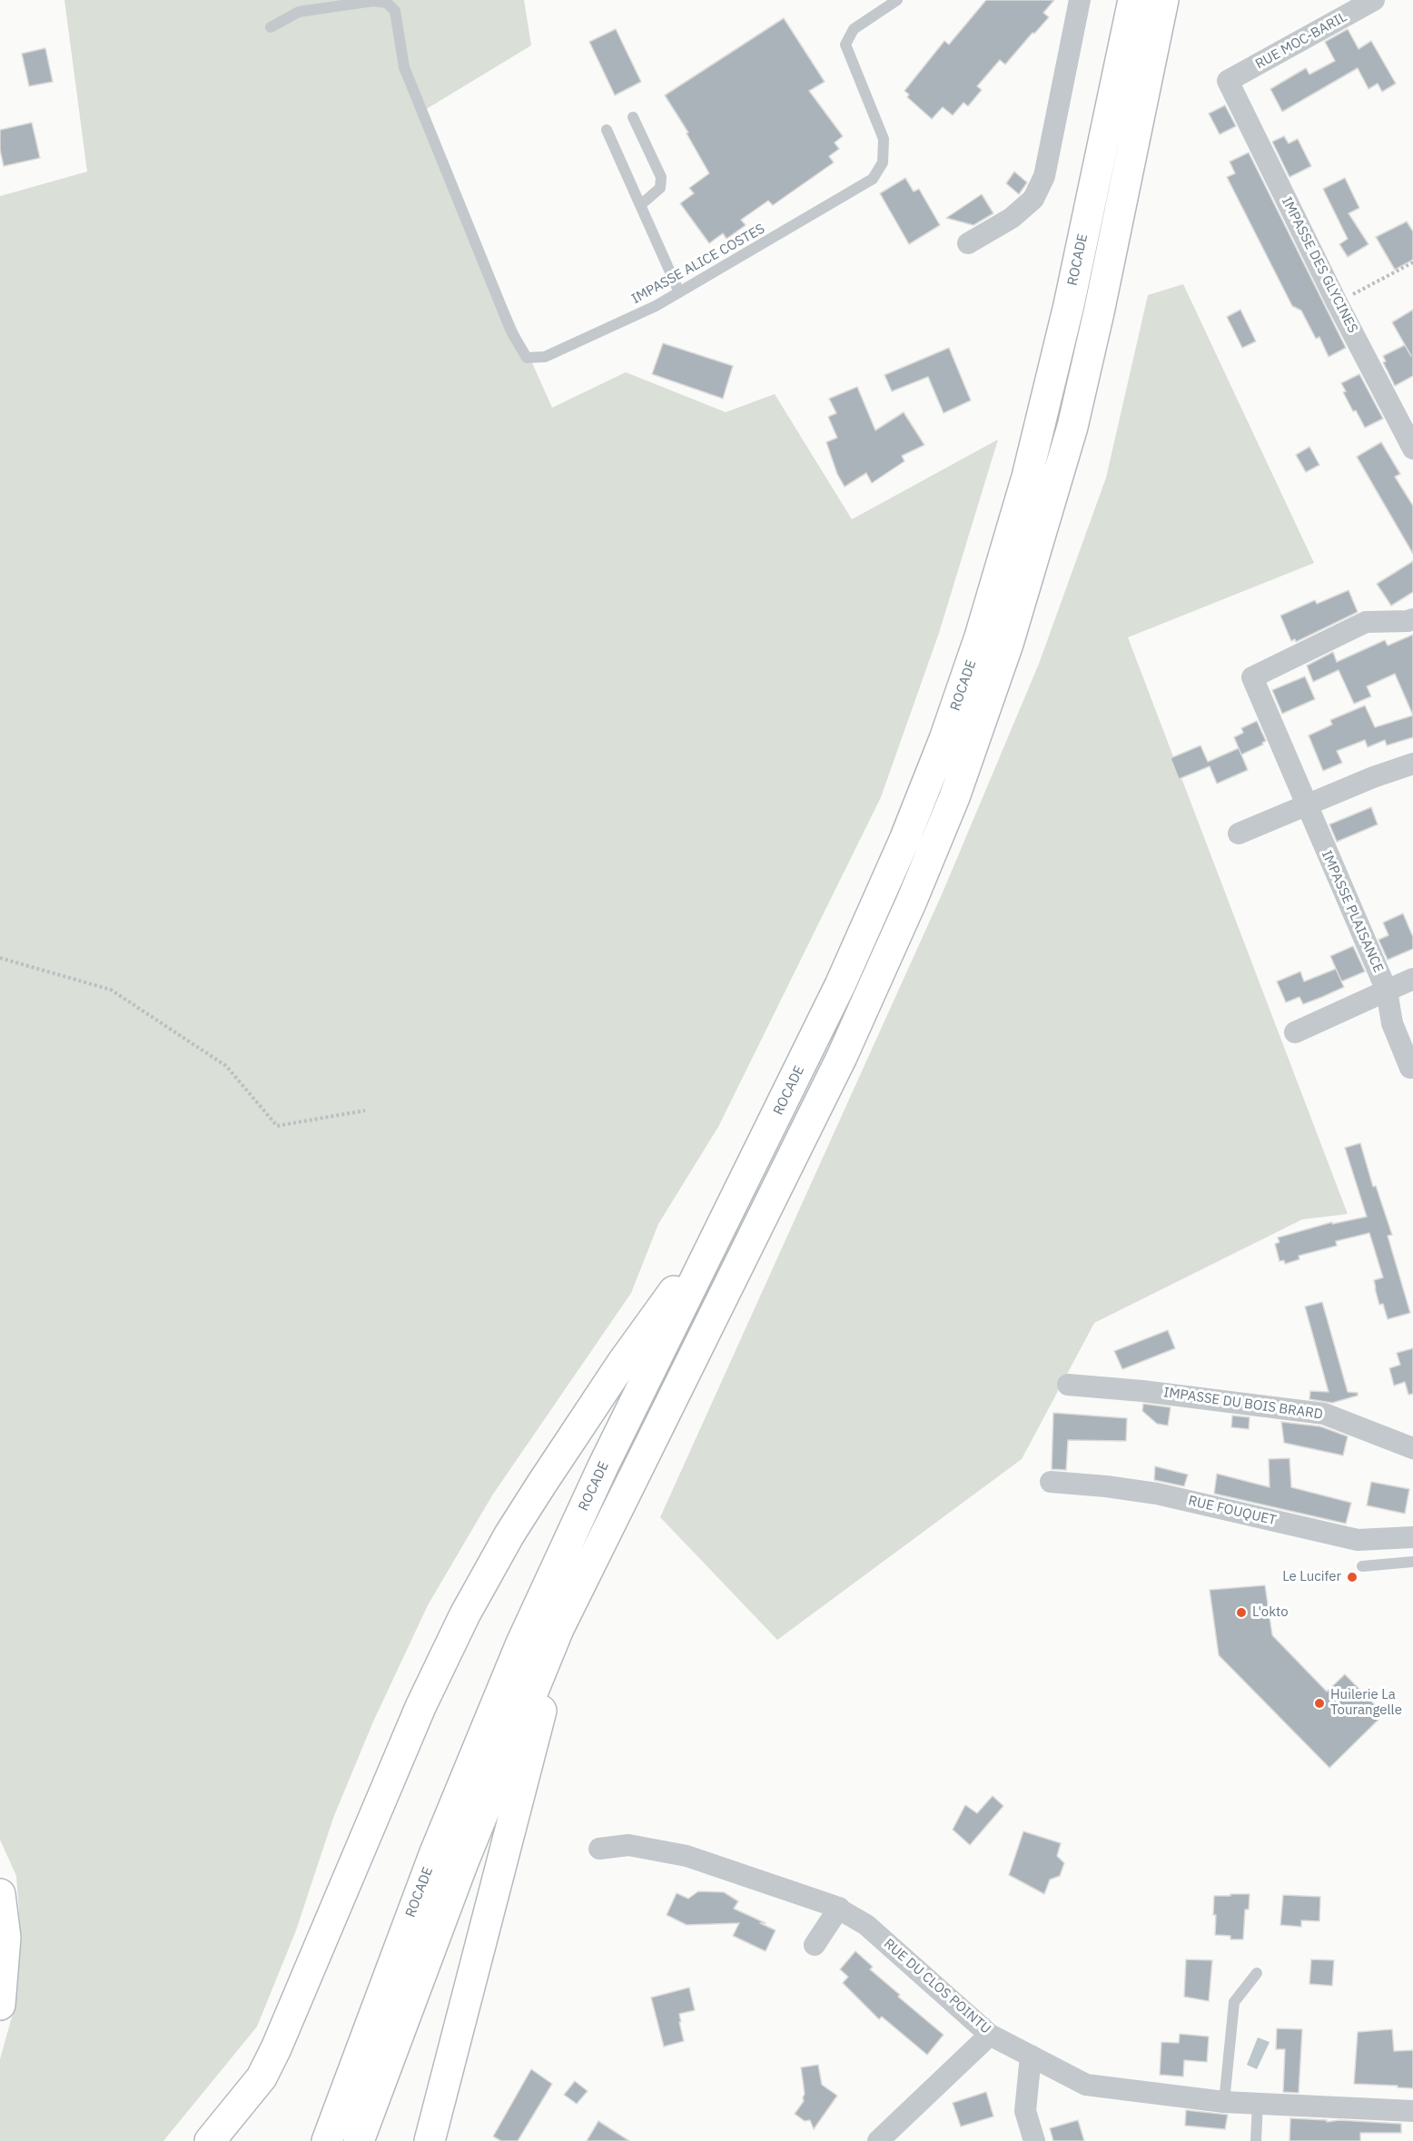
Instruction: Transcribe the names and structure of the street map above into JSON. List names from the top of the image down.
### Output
{
  "streets": {
    "main road": ["ROCADE"],
    "street": [
      "RUE MOC-BARIL",
      "IMPASSE DES GLYCINES",
      "IMPASSE PLAISANCE",
      "IMPASSE DU BOIS BRARD",
      "RUE FOUQUET",
      "RUE DU CLOS POINTU"
    ],
    "lane": ["IMPASSE ALICE COSTES"]
  },
  "crossings": [
    ["RUE MOC-BARIL", "IMPASSE DES GLYCINES"]
  ],
  "places": ["Le Lucifer", "L'okto", "Huilerie La Tourangelle"]
}
